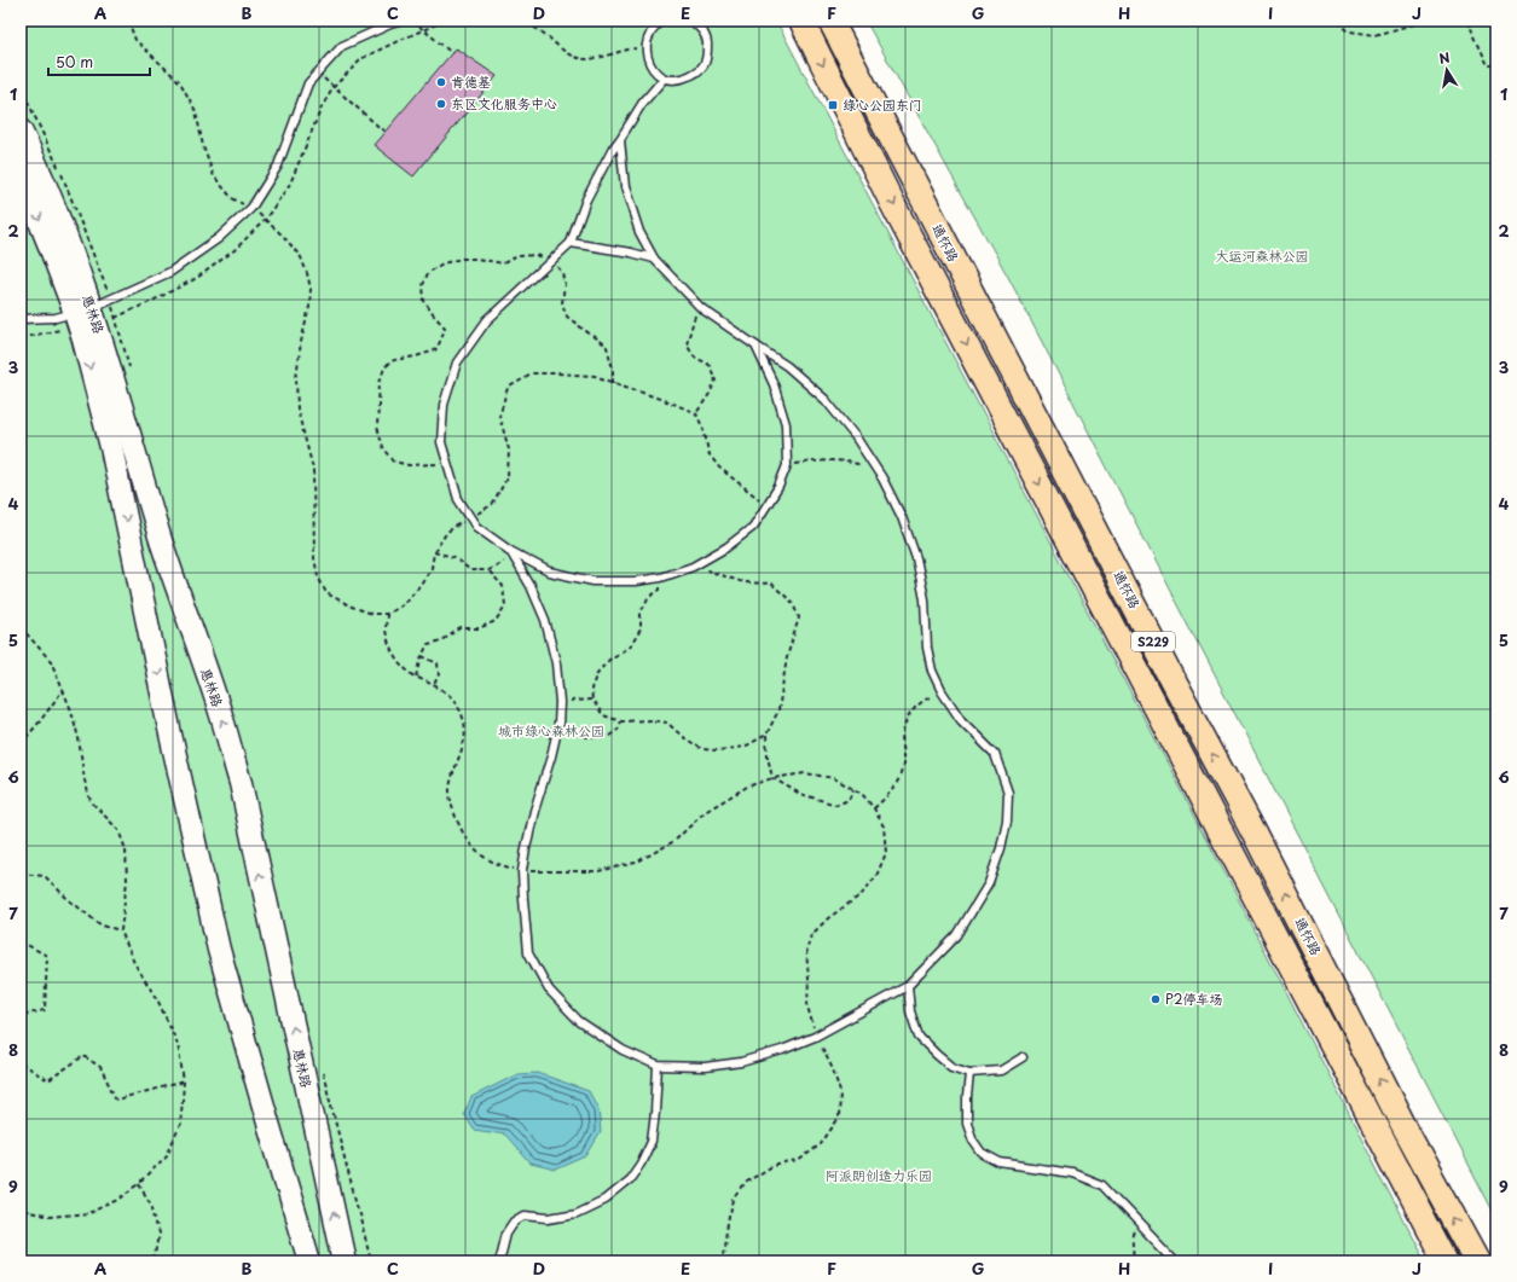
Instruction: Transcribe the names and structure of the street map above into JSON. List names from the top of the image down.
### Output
{
  "streets": {
    "main road": ["通怀路", "惠林路", "S229"]
  },
  "parks": ["大运河森林公园", "城市绿心森林公园", "阿派朗创造力乐园"],
  "places": {
    "other": ["肯德基", "东区文化服务中心", "P2停车场"],
    "transit": ["绿心公园东门"]
  },
  "scale_bar": "50 m",
  "north": "top",
  "grid": {
    "columns": [
      "A",
      "B",
      "C",
      "D",
      "E",
      "F",
      "G",
      "H",
      "I",
      "J"
    ],
    "rows": [
      "1",
      "2",
      "3",
      "4",
      "5",
      "6",
      "7",
      "8",
      "9"
    ]
  }
}
